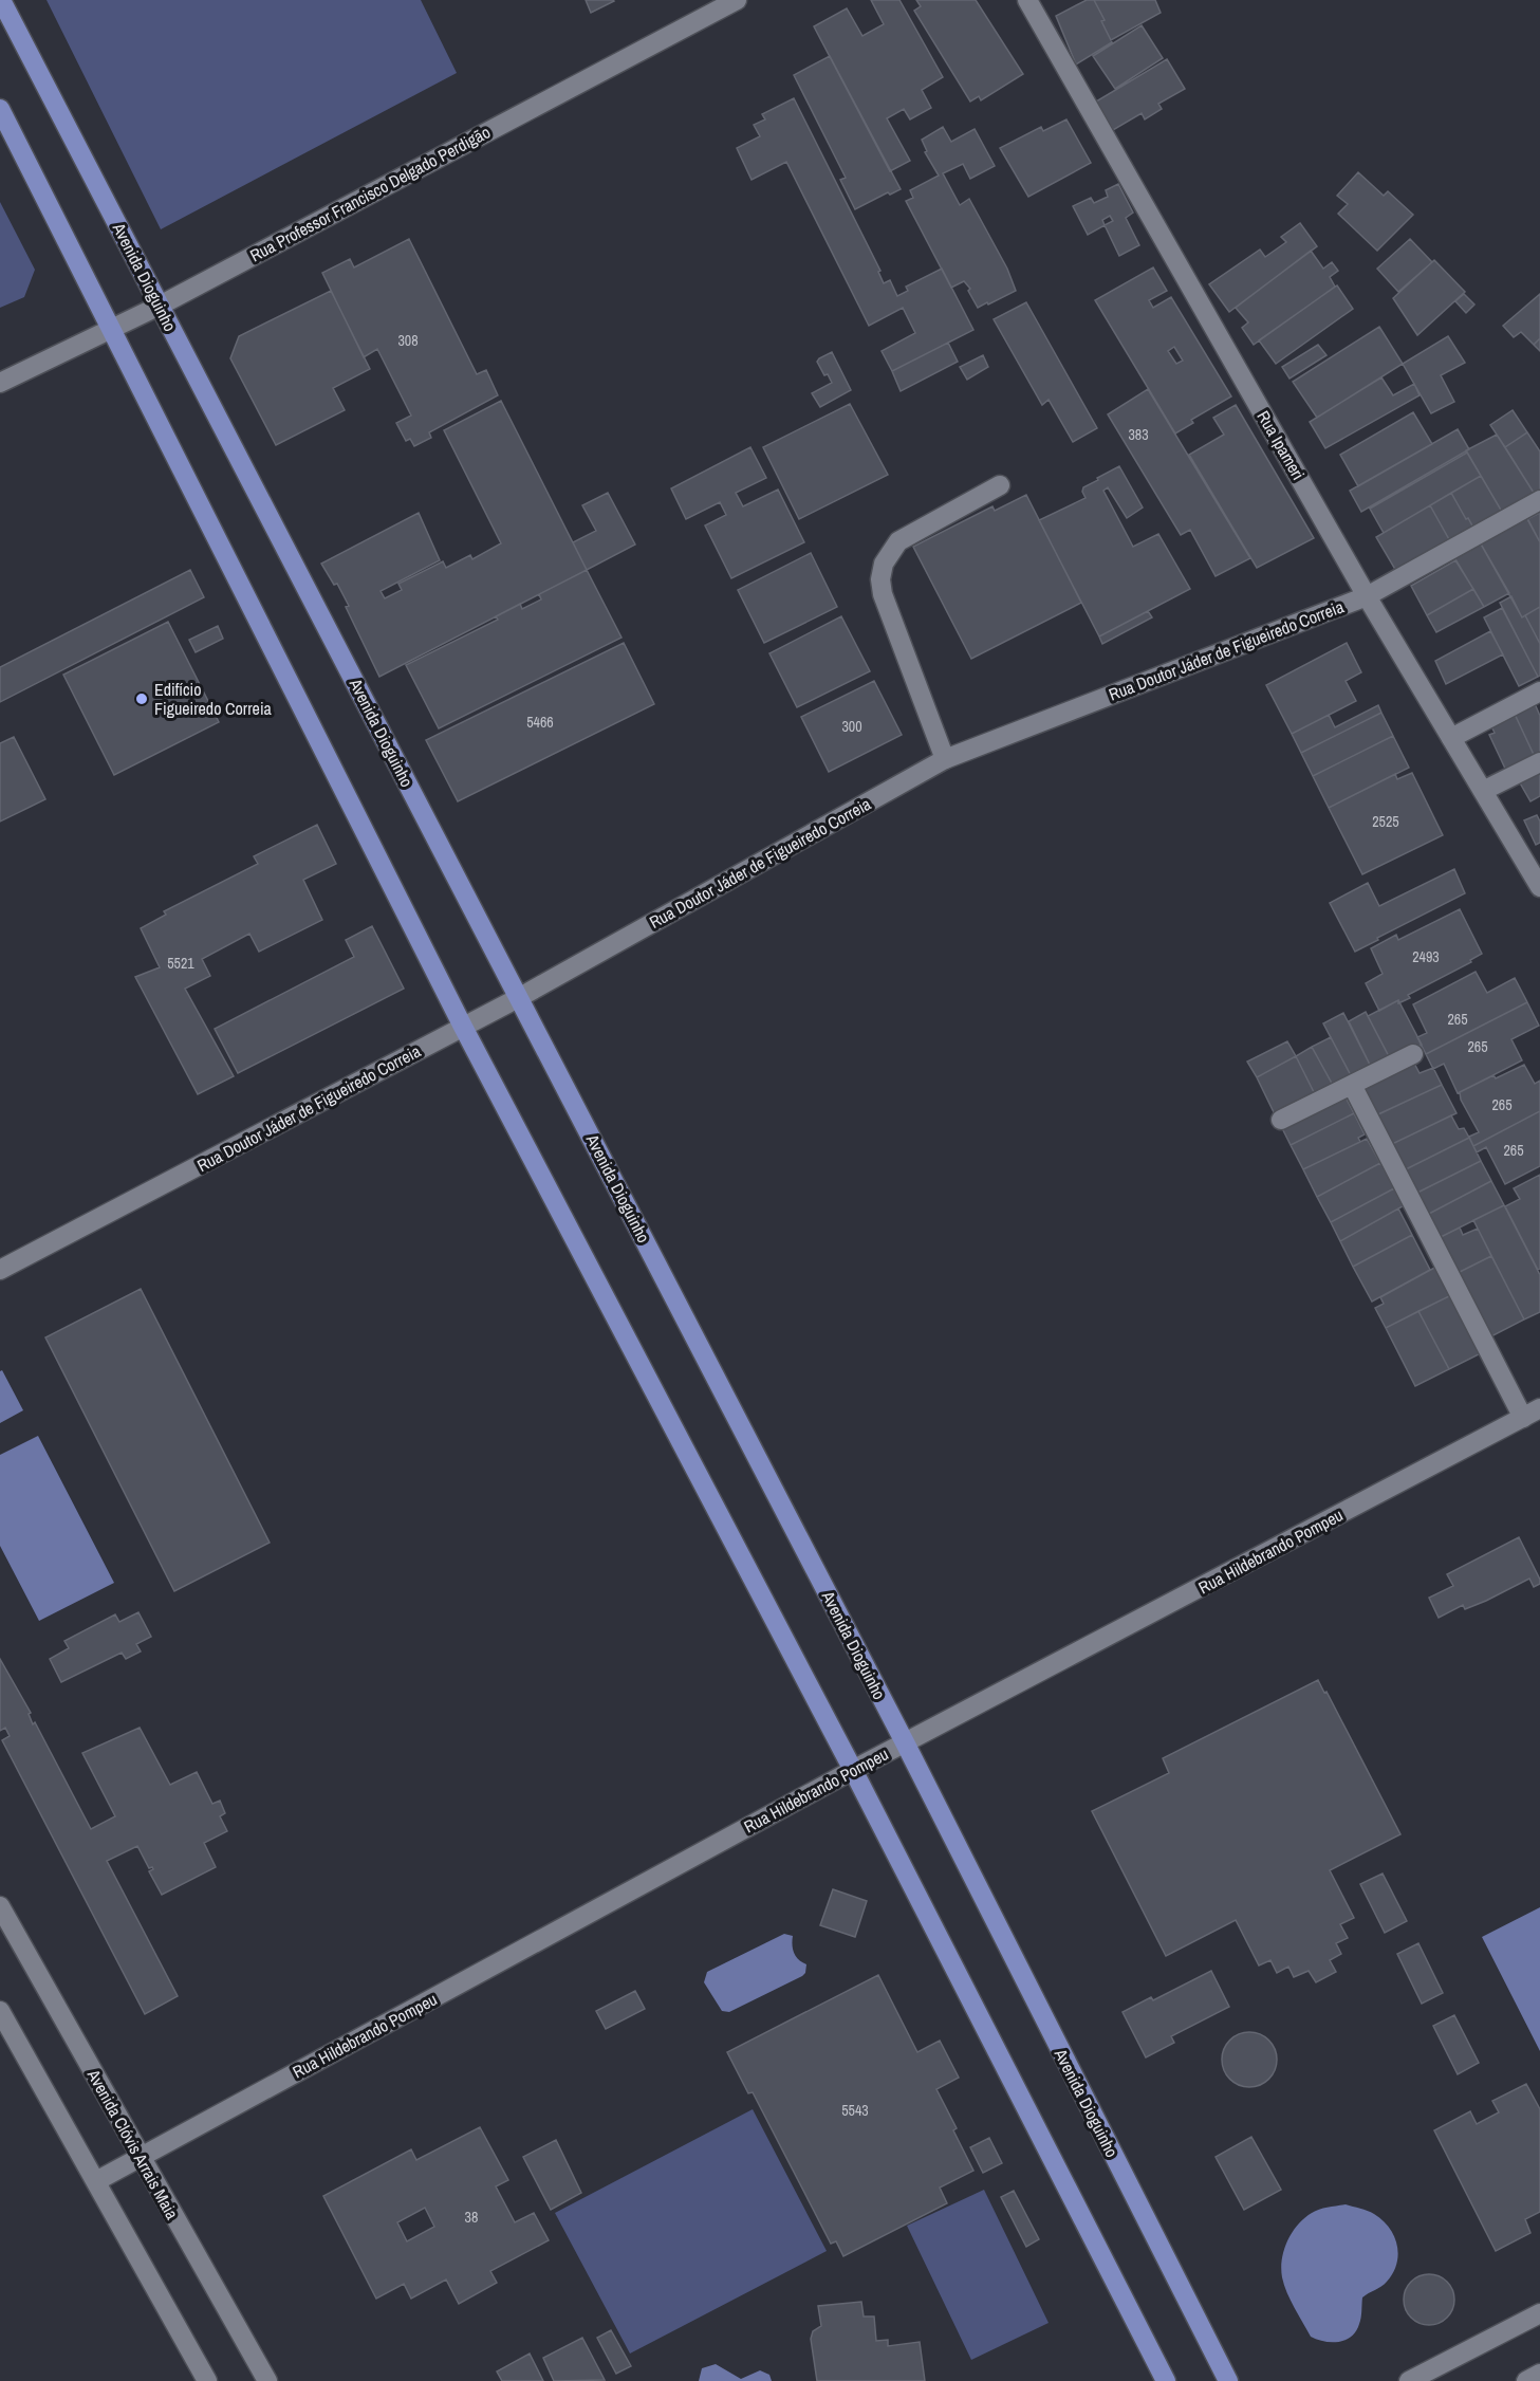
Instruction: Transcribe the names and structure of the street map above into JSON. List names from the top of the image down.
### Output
{
  "streets": {
    "main road": ["Avenida Dioguinho"],
    "street": [
      "Rua Professor Francisco Delgado Perdigão",
      "Rua Ipameri",
      "Rua Doutor Jáder de Figueiredo Correia",
      "Rua Hildebrando Pompeu",
      "Avenida Clóvis Arrais Maia"
    ]
  },
  "crossings": [
    ["Rua Professor Francisco Delgado Perdigão", "Avenida Dioguinho"],
    ["Avenida Dioguinho", "Rua Doutor Jáder de Figueiredo Correia"],
    ["Avenida Dioguinho", "Rua Hildebrando Pompeu"],
    ["Rua Ipameri", "Rua Doutor Jáder de Figueiredo Correia"],
    ["Rua Hildebrando Pompeu", "Avenida Clóvis Arrais Maia"]
  ],
  "places": ["Edifício Figueiredo Correia"],
  "house_numbers": [
    "308",
    "383",
    "5466",
    "300",
    "2525",
    "2493",
    "5521",
    "265",
    "265",
    "265",
    "265",
    "5543",
    "38"
  ]
}
